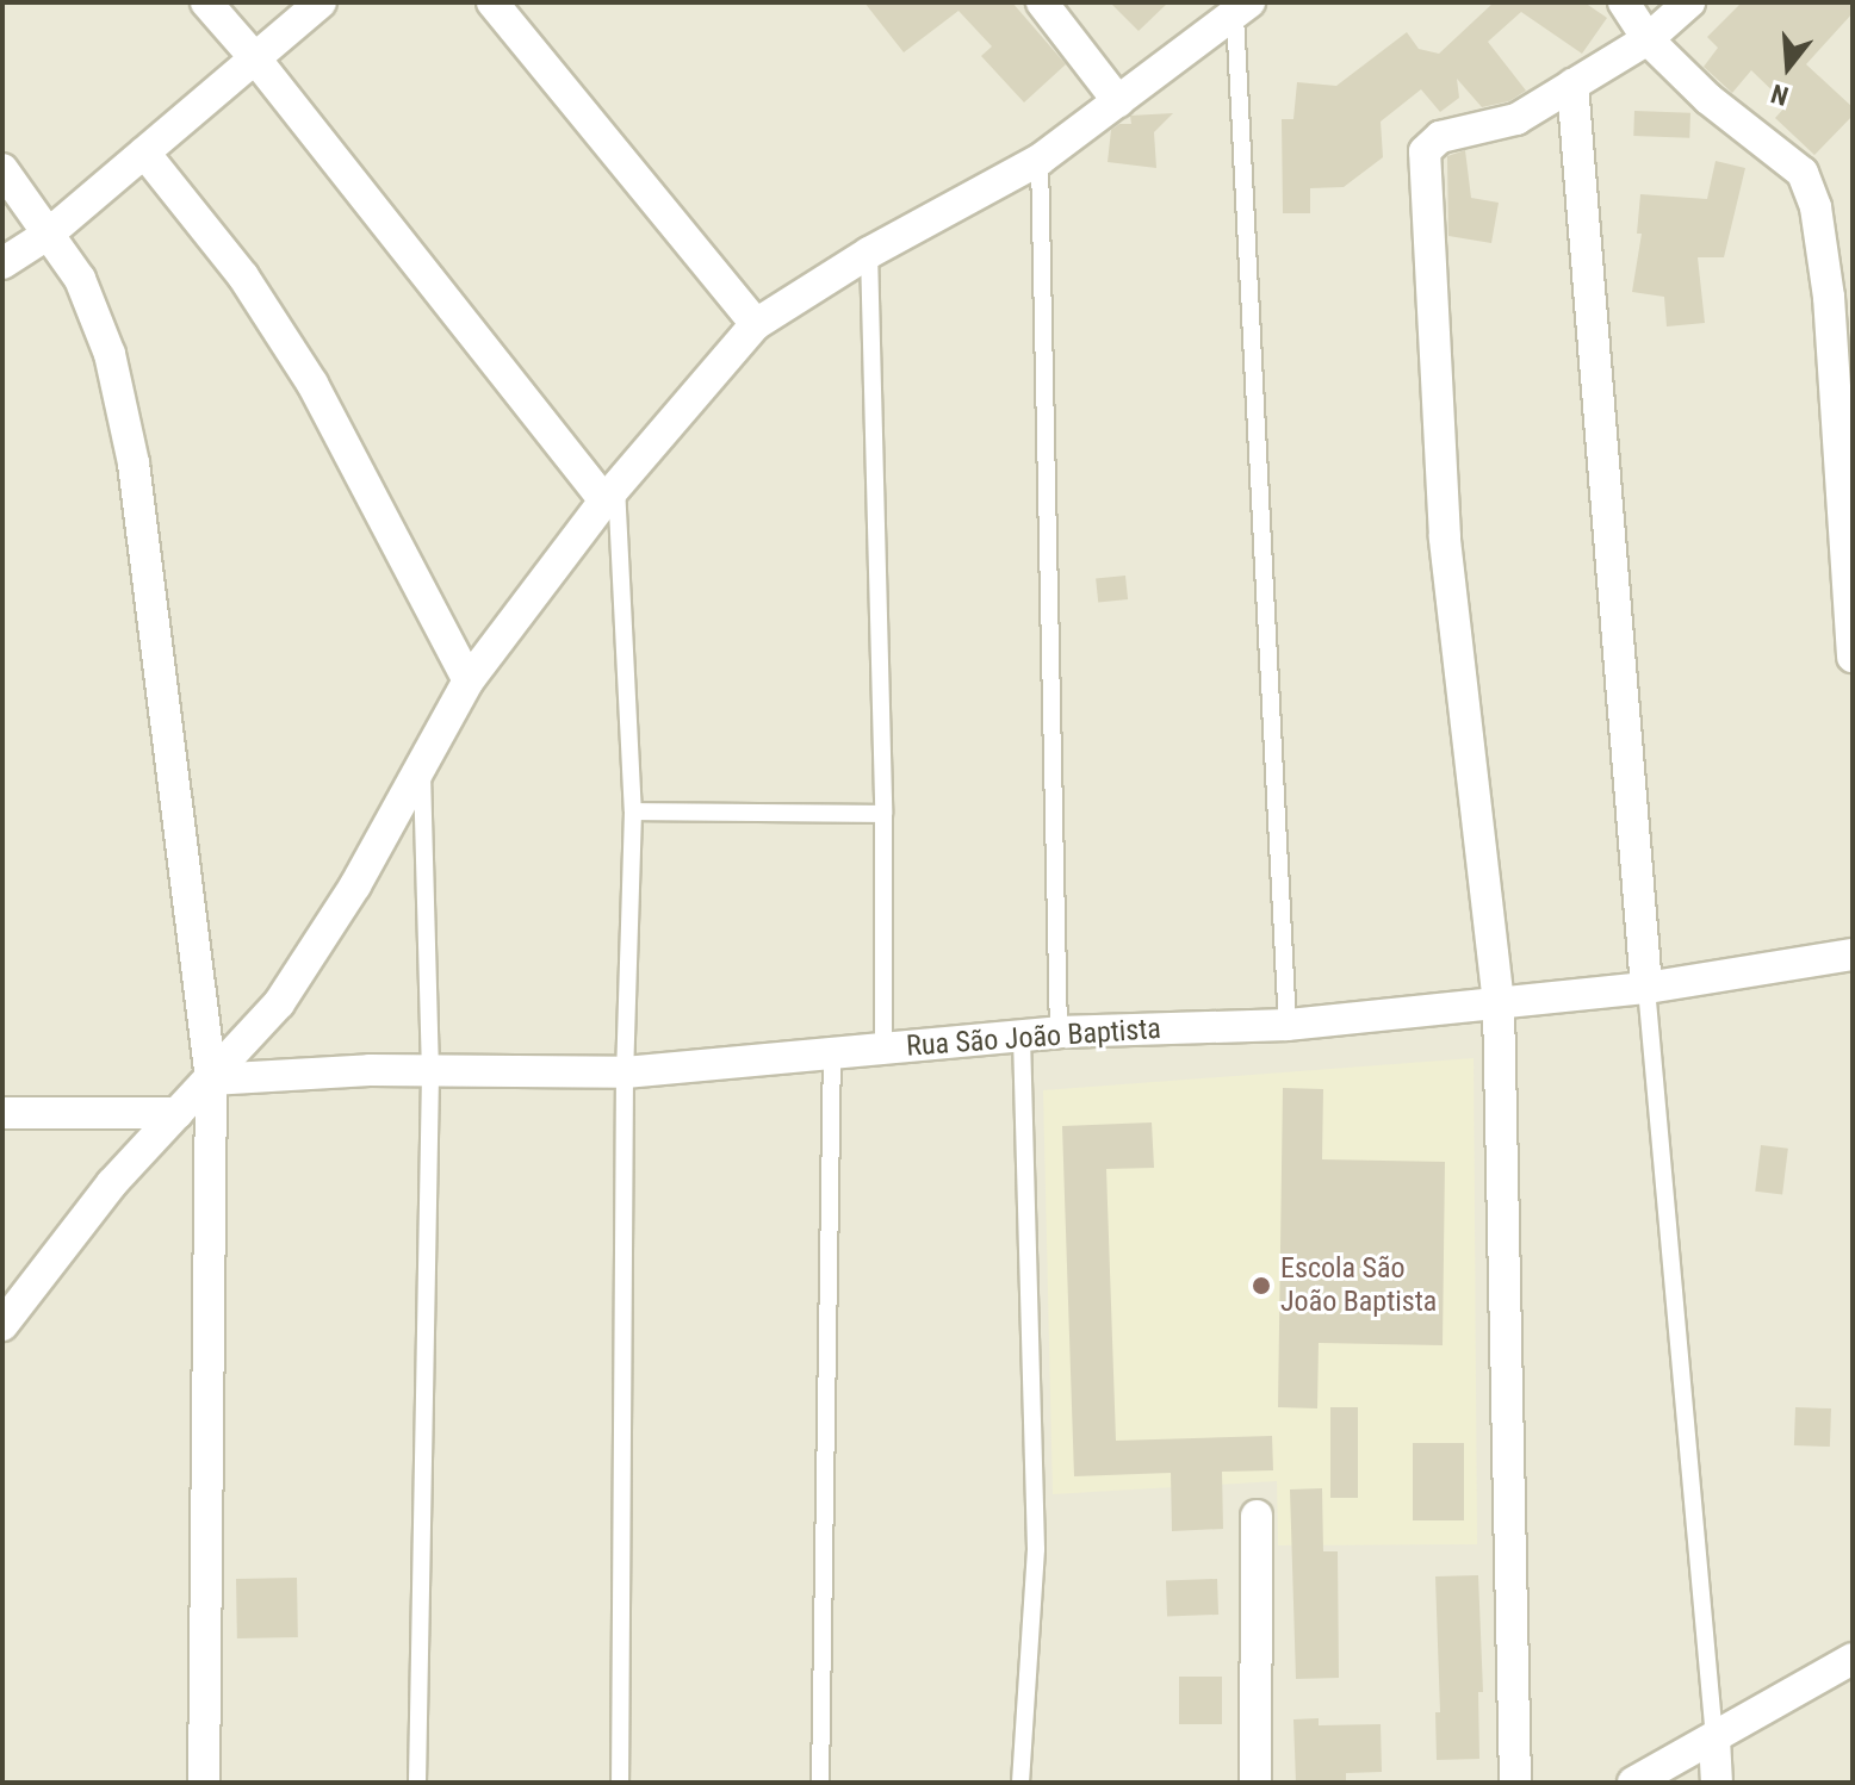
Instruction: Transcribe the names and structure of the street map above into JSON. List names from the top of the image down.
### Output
{
  "streets": {
    "street": ["Rua São João Baptista"]
  },
  "places": ["Escola São João Baptista"],
  "north": "bottom"
}
